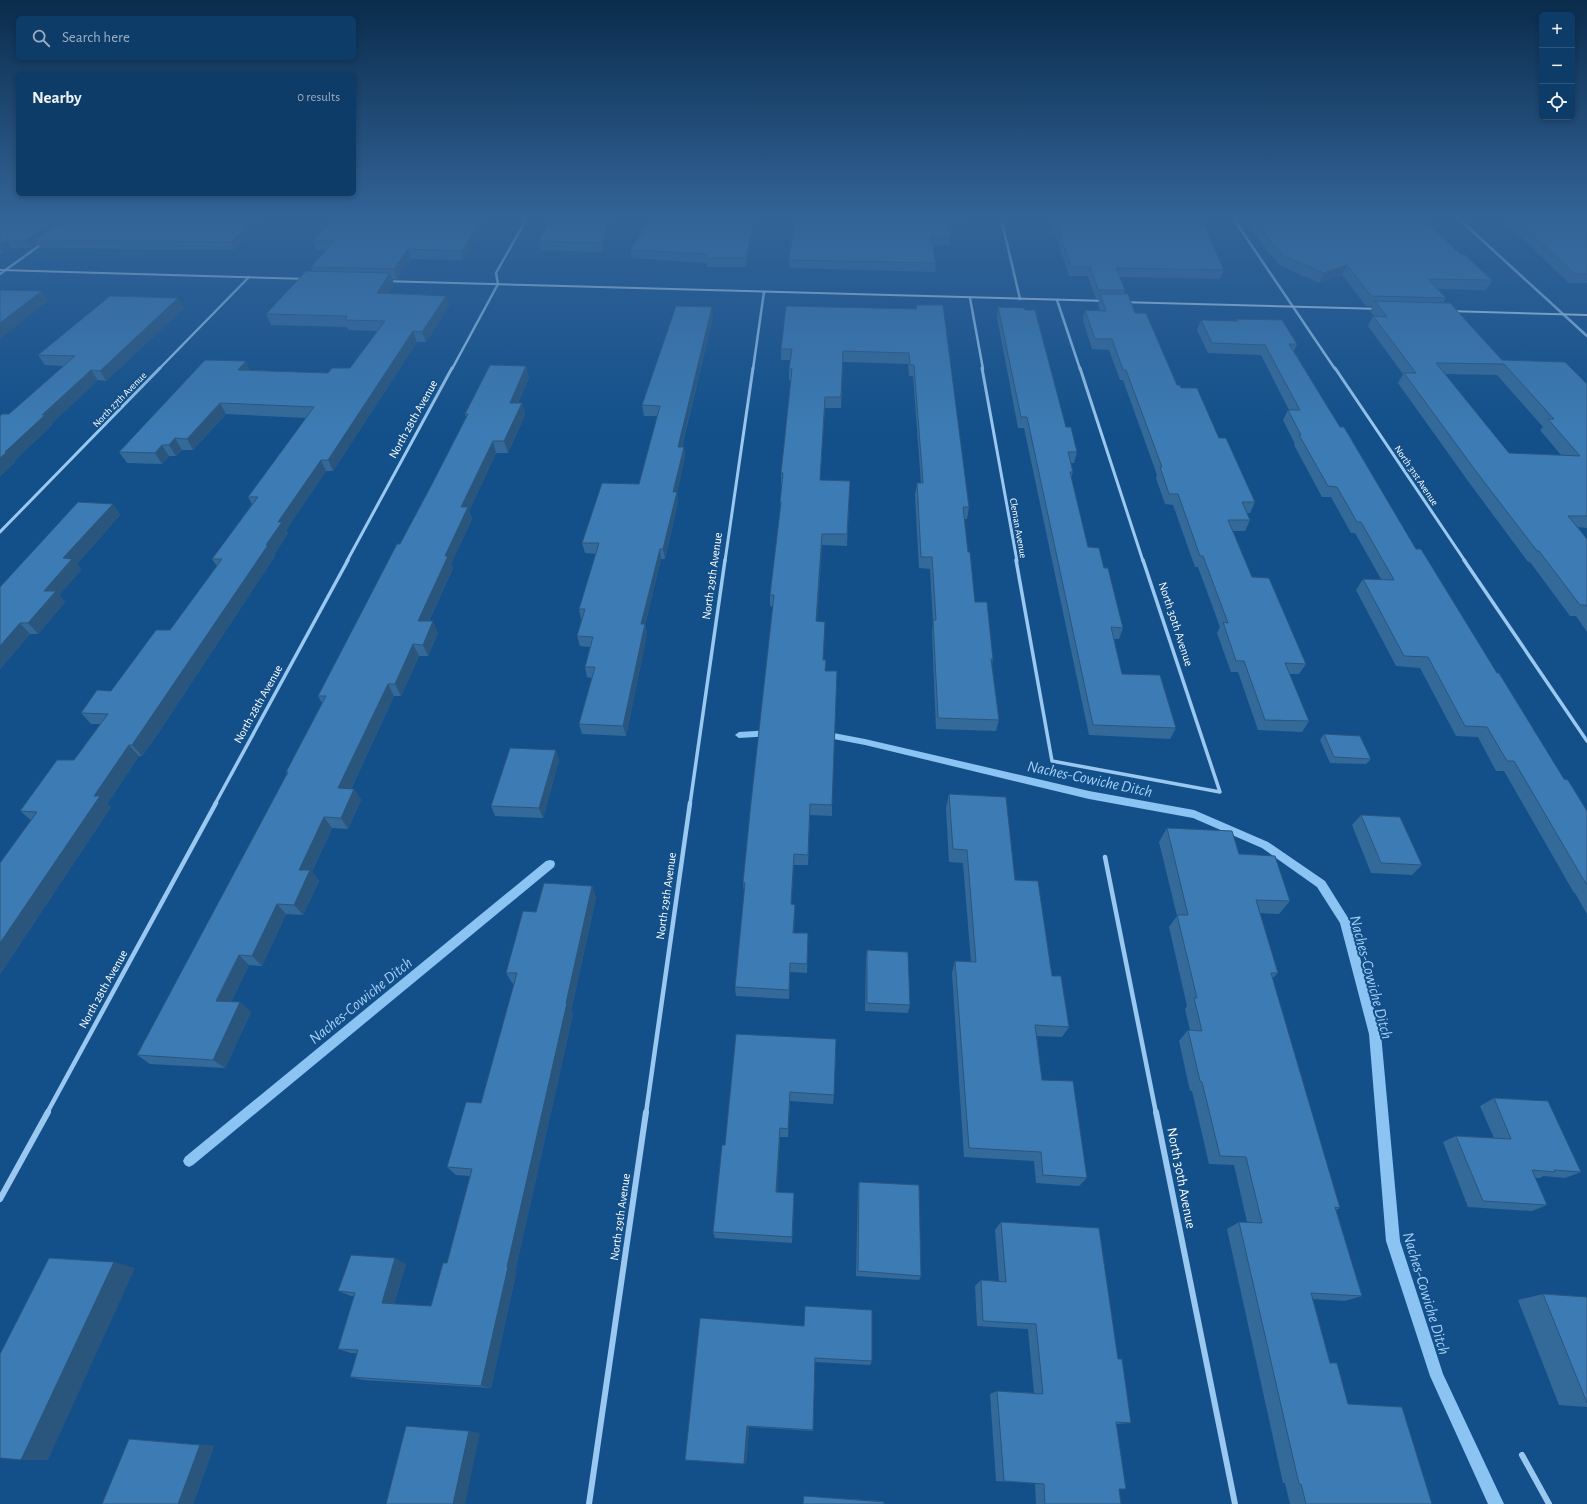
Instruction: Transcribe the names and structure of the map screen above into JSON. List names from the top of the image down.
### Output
{
  "streets": {
    "street": [
      "North 27th Avenue",
      "North 28th Avenue",
      "North 31st Avenue",
      "Cleman Avenue",
      "North 29th Avenue",
      "North 30th Avenue"
    ]
  },
  "crossings": [
    ["Cleman Avenue", "North 30th Avenue"]
  ],
  "water": ["Naches-Cowiche Ditch"],
  "page": {
    "map_buttons": ["+", "−"],
    "search": "Search here",
    "heading": ["Nearby", "0 results"]
  }
}
